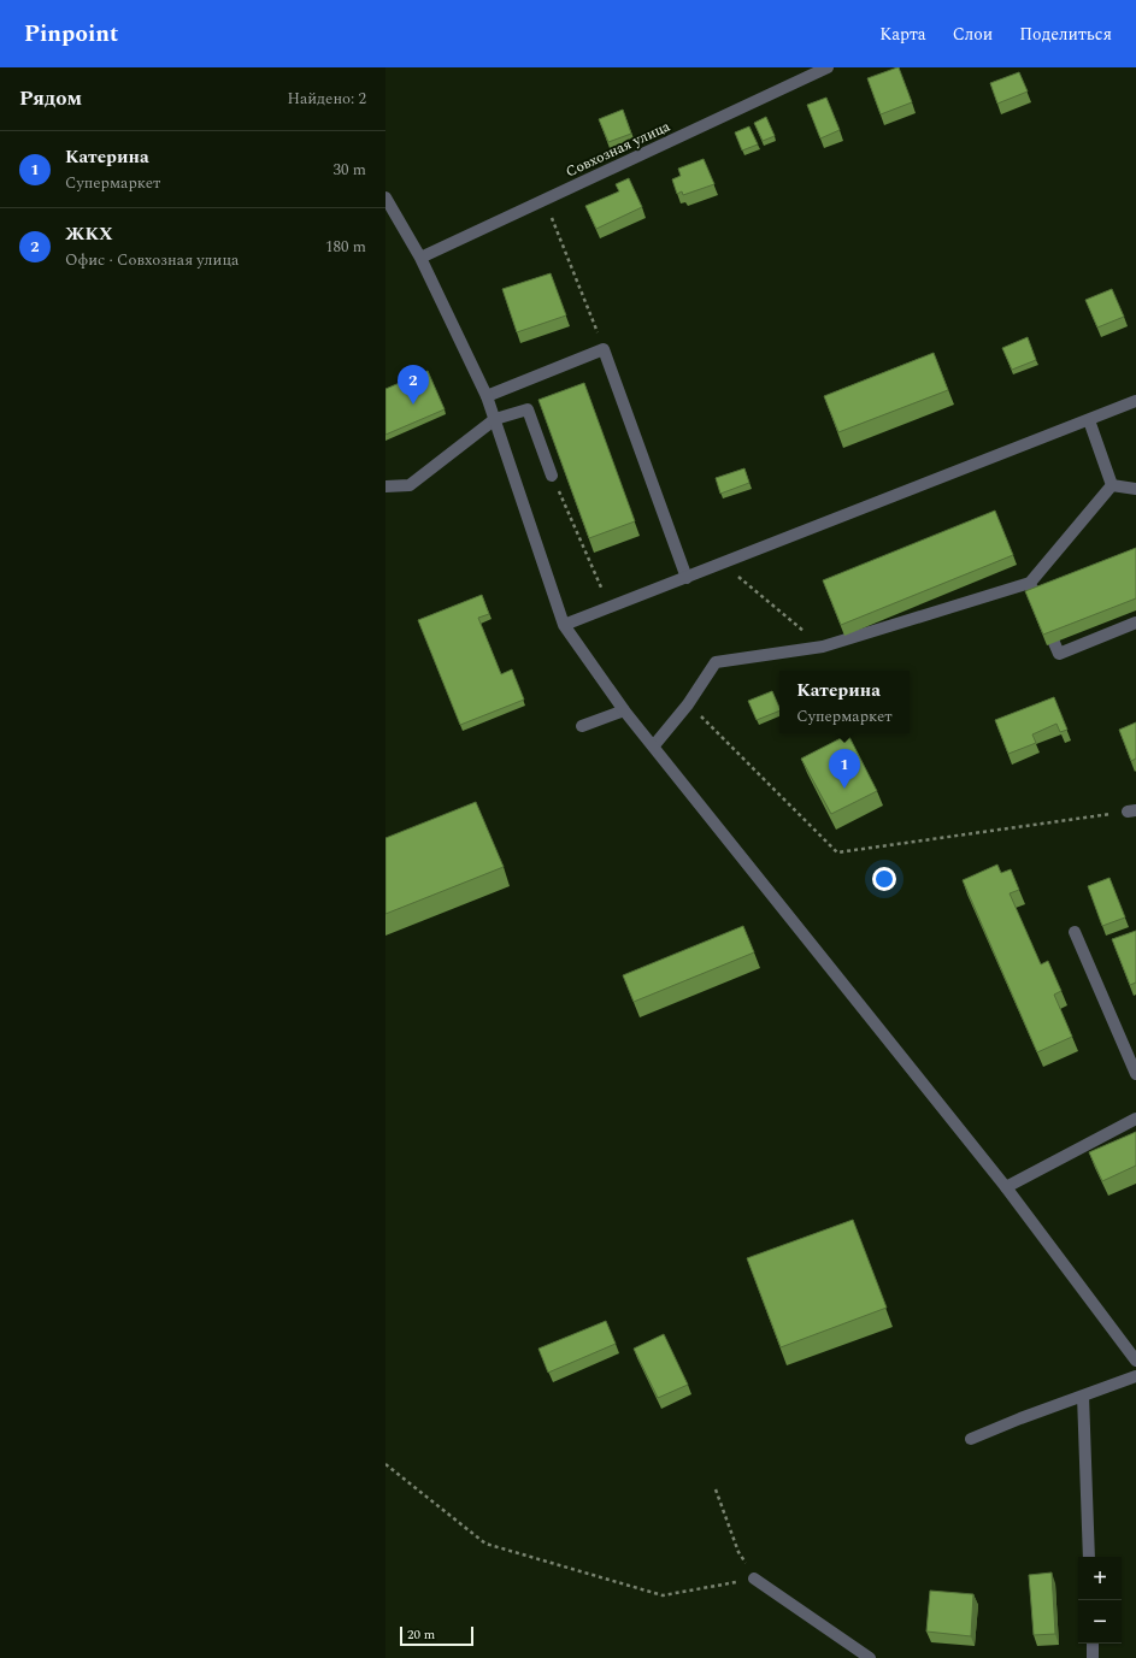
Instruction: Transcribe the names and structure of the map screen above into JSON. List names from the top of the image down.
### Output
{
  "streets": {
    "street": ["Совхозная улица"]
  },
  "scale_bar": "20 m",
  "page": {
    "header": "Pinpoint",
    "nav": ["Карта", "Слои", "Поделиться"],
    "heading": ["Рядом", "Найдено: 2"],
    "list": [
      {
        "mark": "1",
        "name": "Катерина",
        "note": "Супермаркет",
        "value": "30 m"
      },
      {
        "mark": "2",
        "name": "ЖКХ",
        "note": "Офис · Совхозная улица",
        "value": "180 m"
      }
    ],
    "pins": ["2", "1"],
    "popup": ["Катерина", "Супермаркет"],
    "map_buttons": ["+", "−"],
    "scale": "20 m"
  }
}
